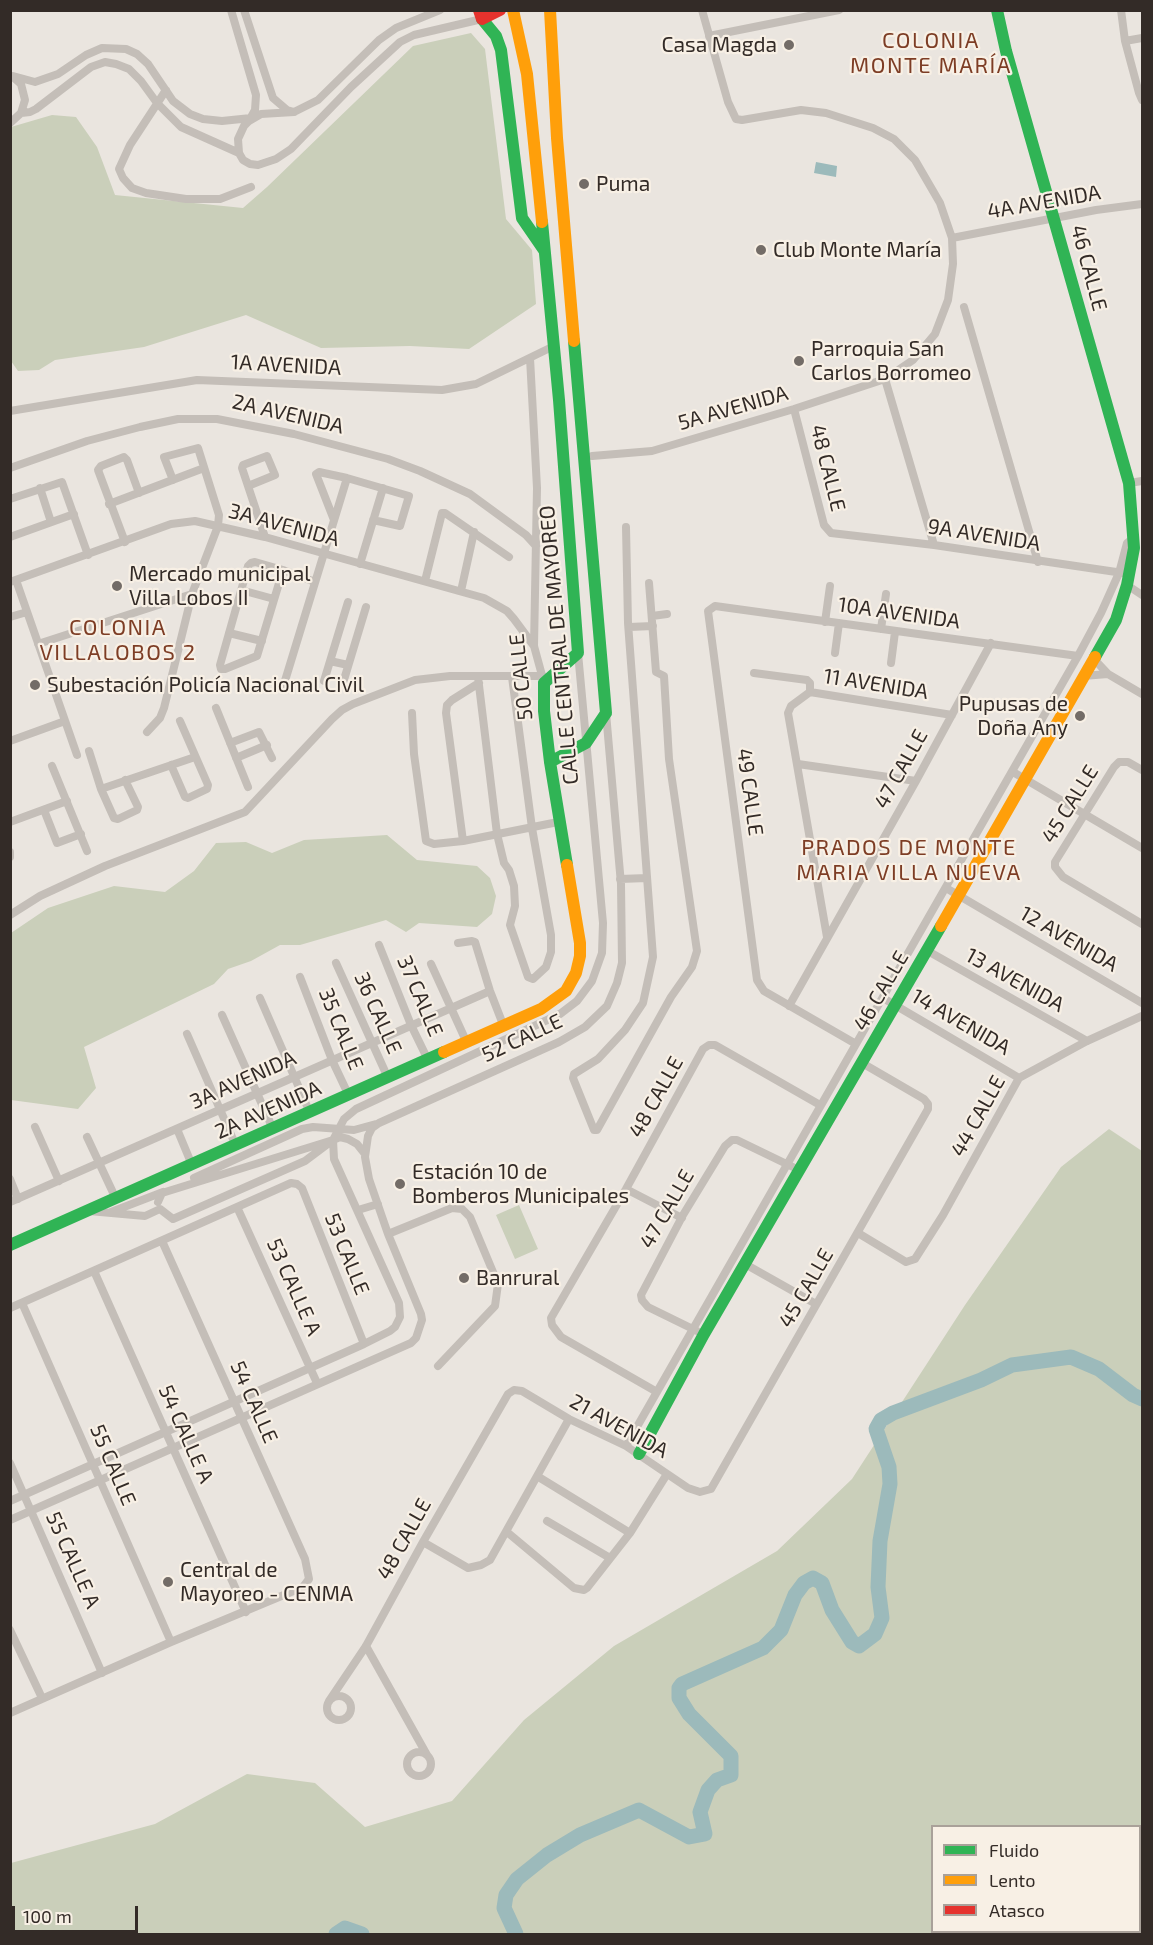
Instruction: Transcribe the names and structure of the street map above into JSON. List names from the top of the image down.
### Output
{
  "streets": {
    "main road": [
      "46 CALLE",
      "2A AVENIDA",
      "CALLE CENTRAL DE MAYOREO",
      "50 CALLE"
    ],
    "street": [
      "4A AVENIDA",
      "1A AVENIDA",
      "5A AVENIDA",
      "48 CALLE",
      "3A AVENIDA",
      "9A AVENIDA",
      "10A AVENIDA",
      "11 AVENIDA",
      "47 CALLE",
      "49 CALLE",
      "45 CALLE",
      "12 AVENIDA",
      "13 AVENIDA",
      "37 CALLE",
      "36 CALLE",
      "14 AVENIDA",
      "35 CALLE",
      "52 CALLE",
      "44 CALLE",
      "53 CALLE",
      "53 CALLE A",
      "54 CALLE",
      "21 AVENIDA",
      "54 CALLE A",
      "55 CALLE",
      "55 CALLE A"
    ]
  },
  "crossings": [
    ["4A AVENIDA", "46 CALLE"],
    ["4A AVENIDA", "5A AVENIDA"],
    ["46 CALLE", "48 CALLE"],
    ["46 CALLE", "9A AVENIDA"],
    ["46 CALLE", "10A AVENIDA"],
    ["46 CALLE", "47 CALLE"],
    ["46 CALLE", "45 CALLE"],
    ["46 CALLE", "12 AVENIDA"],
    ["46 CALLE", "13 AVENIDA"],
    ["46 CALLE", "14 AVENIDA"],
    ["46 CALLE", "21 AVENIDA"],
    ["1A AVENIDA", "CALLE CENTRAL DE MAYOREO"],
    ["1A AVENIDA", "50 CALLE"],
    ["5A AVENIDA", "48 CALLE"],
    ["2A AVENIDA", "50 CALLE"],
    ["2A AVENIDA", "37 CALLE"],
    ["2A AVENIDA", "36 CALLE"],
    ["2A AVENIDA", "35 CALLE"],
    ["48 CALLE", "9A AVENIDA"],
    ["48 CALLE", "21 AVENIDA"],
    ["3A AVENIDA", "50 CALLE"],
    ["3A AVENIDA", "37 CALLE"],
    ["3A AVENIDA", "36 CALLE"],
    ["3A AVENIDA", "35 CALLE"],
    ["10A AVENIDA", "47 CALLE"],
    ["10A AVENIDA", "49 CALLE"],
    ["CALLE CENTRAL DE MAYOREO", "52 CALLE"],
    ["11 AVENIDA", "47 CALLE"],
    ["47 CALLE", "49 CALLE"],
    ["45 CALLE", "44 CALLE"],
    ["45 CALLE", "21 AVENIDA"],
    ["13 AVENIDA", "44 CALLE"],
    ["14 AVENIDA", "44 CALLE"],
    ["53 CALLE", "53 CALLE A"],
    ["54 CALLE", "54 CALLE A"]
  ],
  "districts": ["COLONIA MONTE MARÍA", "COLONIA VILLALOBOS 2", "PRADOS DE MONTE MARIA VILLA NUEVA"],
  "places": [
    "Casa Magda",
    "Puma",
    "Club Monte María",
    "Parroquia San Carlos Borromeo",
    "Mercado municipal Villa Lobos II",
    "Subestación Policía Nacional Civil",
    "Pupusas de Doña Any",
    "Estación 10 de Bomberos Municipales",
    "Banrural",
    "Central de Mayoreo - CENMA"
  ],
  "legend": ["Fluido", "Lento", "Atasco"],
  "scale_bar": "100 m"
}
